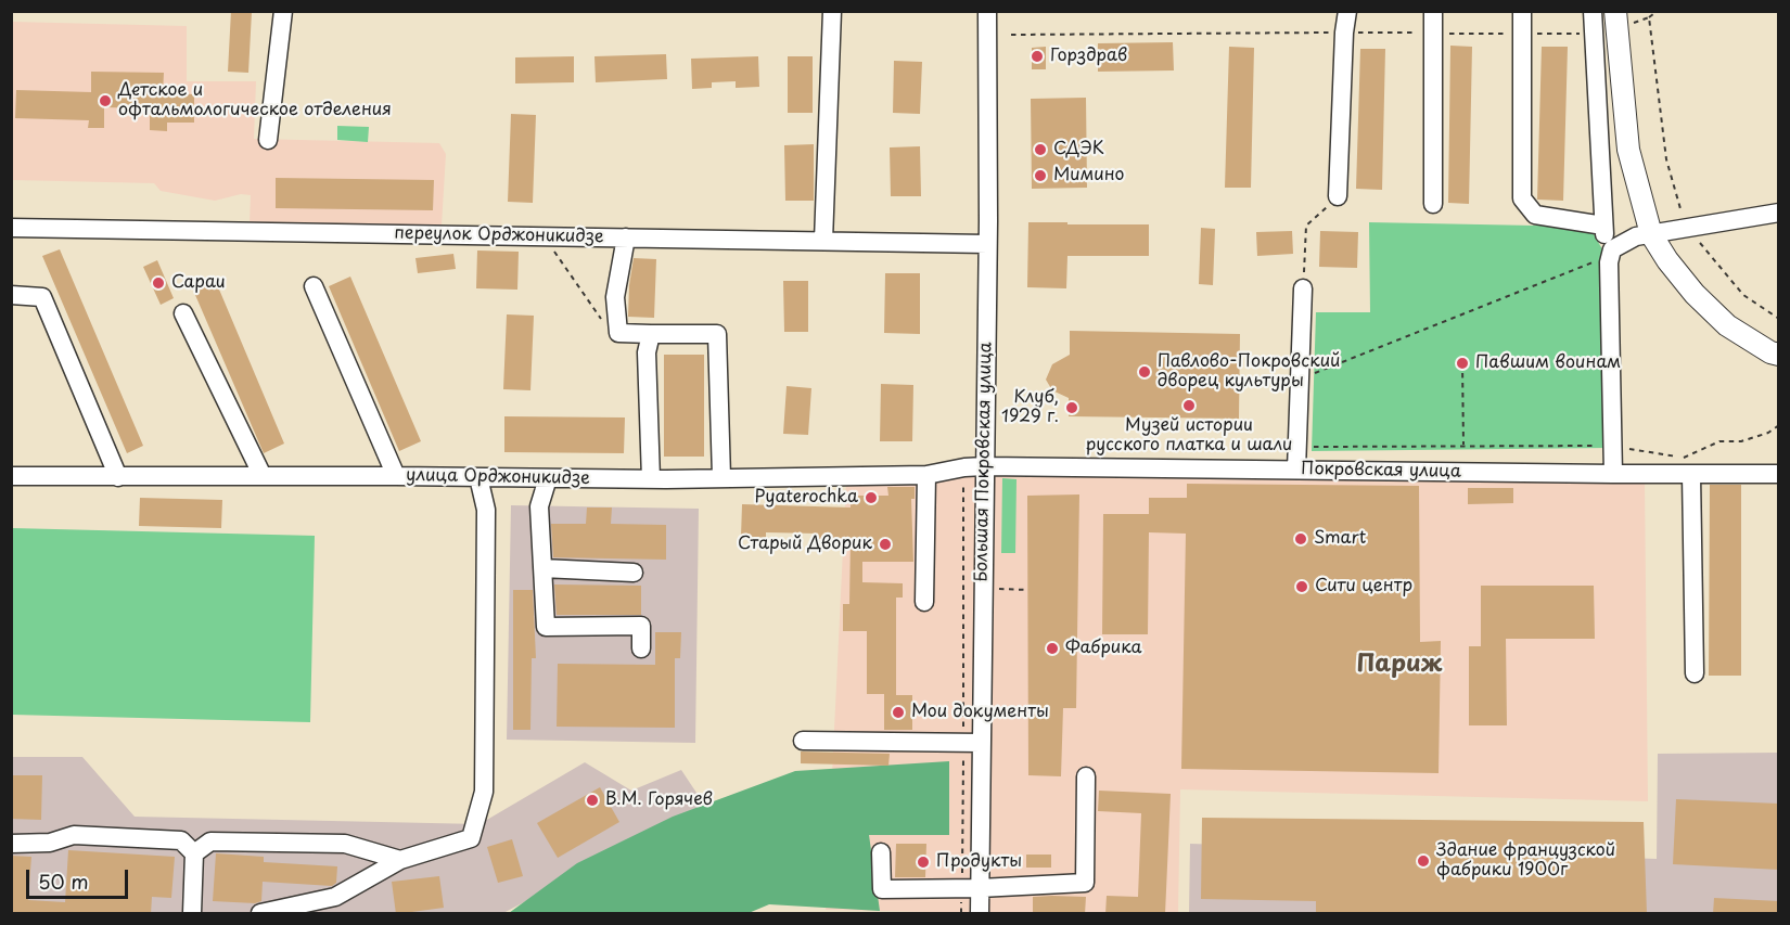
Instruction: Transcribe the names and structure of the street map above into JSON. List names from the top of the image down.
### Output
{
  "streets": {
    "street": [
      "переулок Орджоникидзе",
      "Большая Покровская улица",
      "Покровская улица",
      "улица Орджоникидзе"
    ]
  },
  "crossings": [
    ["переулок Орджоникидзе", "Большая Покровская улица"],
    ["Большая Покровская улица", "Покровская улица"],
    ["Большая Покровская улица", "улица Орджоникидзе"],
    ["Покровская улица", "улица Орджоникидзе"]
  ],
  "districts": ["Париж"],
  "places": [
    "Горздрав",
    "Детское и офтальмологическое отделения",
    "СДЭК",
    "Мимино",
    "Сараи",
    "Павшим воинам",
    "Павлово-Покровский дворец культуры",
    "Музей истории русского платка и шали",
    "Клуб, 1929 г.",
    "Pyaterochka",
    "Smart",
    "Старый Дворик",
    "Сити центр",
    "Фабрика",
    "Мои документы",
    "В.М. Горячев",
    "Здание французской фабрики 1900г",
    "Продукты"
  ],
  "scale_bar": "50 m"
}
